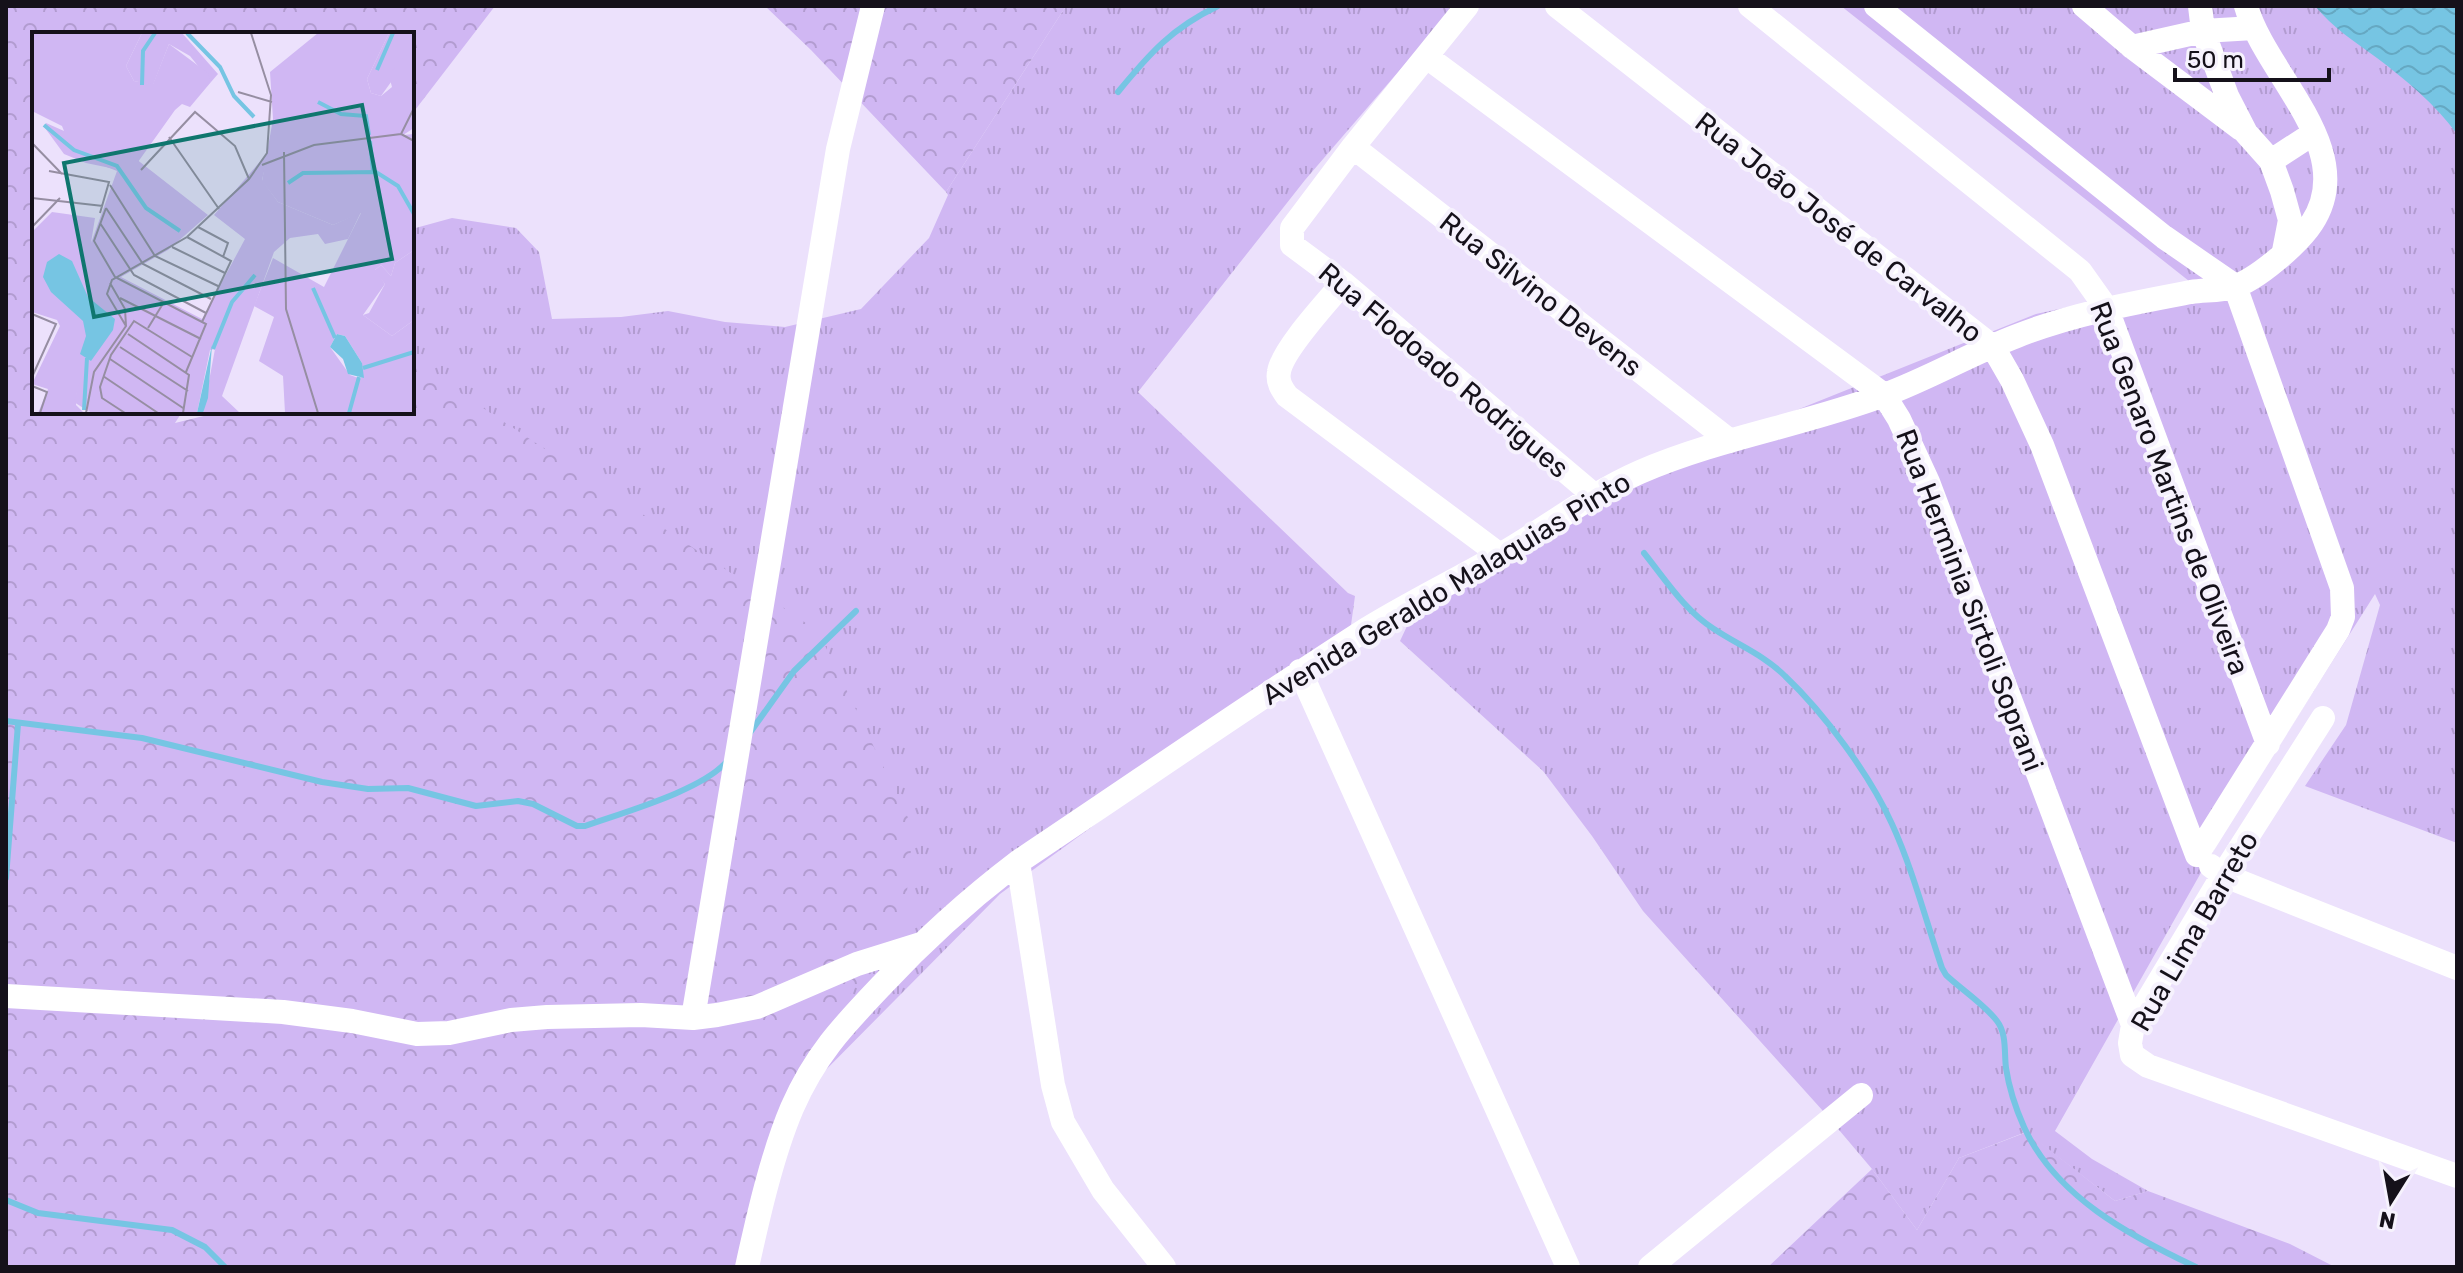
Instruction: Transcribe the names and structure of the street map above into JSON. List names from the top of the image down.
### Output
{
  "streets": {
    "street": [
      "Rua João José de Carvalho",
      "Rua Silvino Devens",
      "Rua Flodoado Rodrigues",
      "Rua Genaro Martins de Oliveira",
      "Avenida Geraldo Malaquias Pinto",
      "Rua Herminia Sirtoli Soprani",
      "Rua Lima Barreto"
    ]
  },
  "crossings": [
    ["Rua João José de Carvalho", "Avenida Geraldo Malaquias Pinto"],
    ["Rua João José de Carvalho", "Rua Lima Barreto"],
    ["Rua Silvino Devens", "Rua Flodoado Rodrigues"],
    ["Rua Silvino Devens", "Avenida Geraldo Malaquias Pinto"],
    ["Rua Flodoado Rodrigues", "Avenida Geraldo Malaquias Pinto"],
    ["Rua Genaro Martins de Oliveira", "Avenida Geraldo Malaquias Pinto"],
    ["Rua Genaro Martins de Oliveira", "Rua Lima Barreto"],
    ["Avenida Geraldo Malaquias Pinto", "Rua Herminia Sirtoli Soprani"],
    ["Avenida Geraldo Malaquias Pinto", "Rua Lima Barreto"],
    ["Rua Herminia Sirtoli Soprani", "Rua Lima Barreto"]
  ],
  "scale_bar": "50 m",
  "north": "bottom"
}
